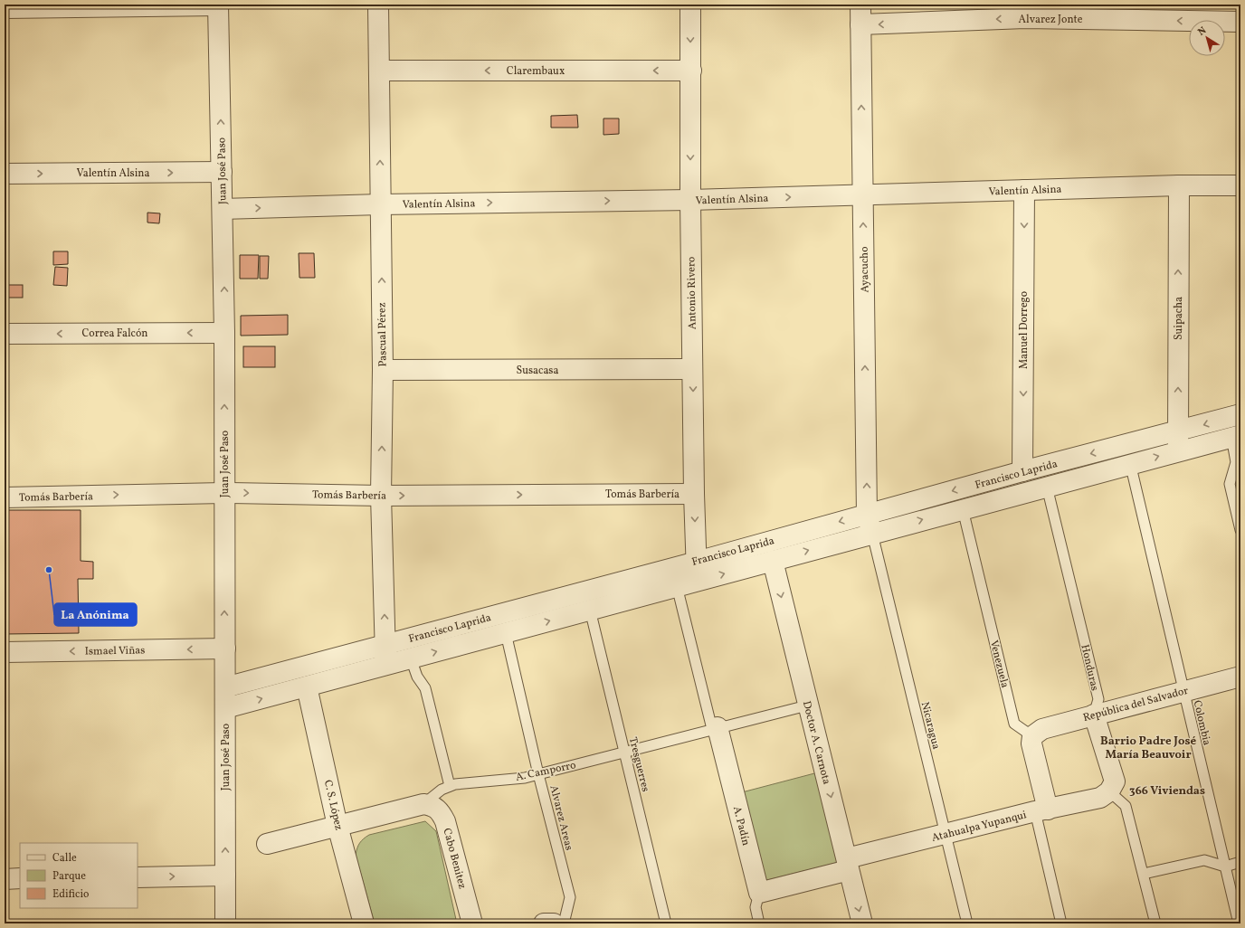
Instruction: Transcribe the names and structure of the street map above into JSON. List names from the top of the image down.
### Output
{
  "streets": {
    "street": [
      "Alvarez Jonte",
      "Clarembaux",
      "Juan José Paso",
      "Valentín Alsina",
      "Ayacucho",
      "Antonio Rivero",
      "Suipacha",
      "Manuel Dorrego",
      "Correa Falcón",
      "Pascual Pérez",
      "Susacasa",
      "Francisco Laprida",
      "Tomás Barbería",
      "Ismael Viñas",
      "República del Salvador",
      "Doctor A. Carnota",
      "A. Camporro",
      "C. S. López",
      "A. Padín",
      "Atahualpa Yupanqui",
      "Cabo Benitez"
    ],
    "lane": [
      "Venezuela",
      "Honduras",
      "Colombia",
      "Nicaragua",
      "Tresguerres",
      "Alvarez Areas"
    ]
  },
  "crossings": [
    ["Alvarez Jonte", "Ayacucho"],
    ["Clarembaux", "Antonio Rivero"],
    ["Clarembaux", "Pascual Pérez"],
    ["Juan José Paso", "Valentín Alsina"],
    ["Juan José Paso", "Correa Falcón"],
    ["Juan José Paso", "Francisco Laprida"],
    ["Juan José Paso", "Tomás Barbería"],
    ["Juan José Paso", "Ismael Viñas"],
    ["Valentín Alsina", "Ayacucho"],
    ["Valentín Alsina", "Antonio Rivero"],
    ["Valentín Alsina", "Suipacha"],
    ["Valentín Alsina", "Manuel Dorrego"],
    ["Valentín Alsina", "Pascual Pérez"],
    ["Ayacucho", "Francisco Laprida"],
    ["Ayacucho", "Nicaragua"],
    ["Antonio Rivero", "Susacasa"],
    ["Antonio Rivero", "Francisco Laprida"],
    ["Antonio Rivero", "Tomás Barbería"],
    ["Suipacha", "Francisco Laprida"],
    ["Manuel Dorrego", "Francisco Laprida"],
    ["Pascual Pérez", "Susacasa"],
    ["Pascual Pérez", "Francisco Laprida"],
    ["Pascual Pérez", "Tomás Barbería"],
    ["Francisco Laprida", "Venezuela"],
    ["Francisco Laprida", "Honduras"],
    ["Francisco Laprida", "Colombia"],
    ["Francisco Laprida", "Nicaragua"],
    ["Francisco Laprida", "Doctor A. Carnota"],
    ["Francisco Laprida", "Tresguerres"],
    ["Francisco Laprida", "C. S. López"],
    ["Francisco Laprida", "Alvarez Areas"],
    ["Francisco Laprida", "A. Padín"],
    ["Venezuela", "República del Salvador"],
    ["Honduras", "República del Salvador"],
    ["República del Salvador", "Colombia"],
    ["Nicaragua", "Atahualpa Yupanqui"],
    ["Doctor A. Carnota", "A. Camporro"],
    ["Doctor A. Carnota", "Atahualpa Yupanqui"],
    ["Tresguerres", "A. Camporro"],
    ["A. Camporro", "C. S. López"],
    ["A. Camporro", "Alvarez Areas"],
    ["A. Camporro", "A. Padín"],
    ["A. Camporro", "Cabo Benitez"],
    ["A. Padín", "Atahualpa Yupanqui"]
  ],
  "one_way": [
    "Alvarez Jonte",
    "Clarembaux",
    "Juan José Paso",
    "Valentín Alsina",
    "Ayacucho",
    "Antonio Rivero",
    "Suipacha",
    "Manuel Dorrego",
    "Correa Falcón",
    "Pascual Pérez",
    "Tomás Barbería",
    "Ismael Viñas",
    "Doctor A. Carnota"
  ],
  "districts": ["Barrio Padre José María Beauvoir", "366 Viviendas"],
  "places": ["La Anónima"],
  "legend": ["Calle", "Parque", "Edificio"],
  "north": "top left"
}
